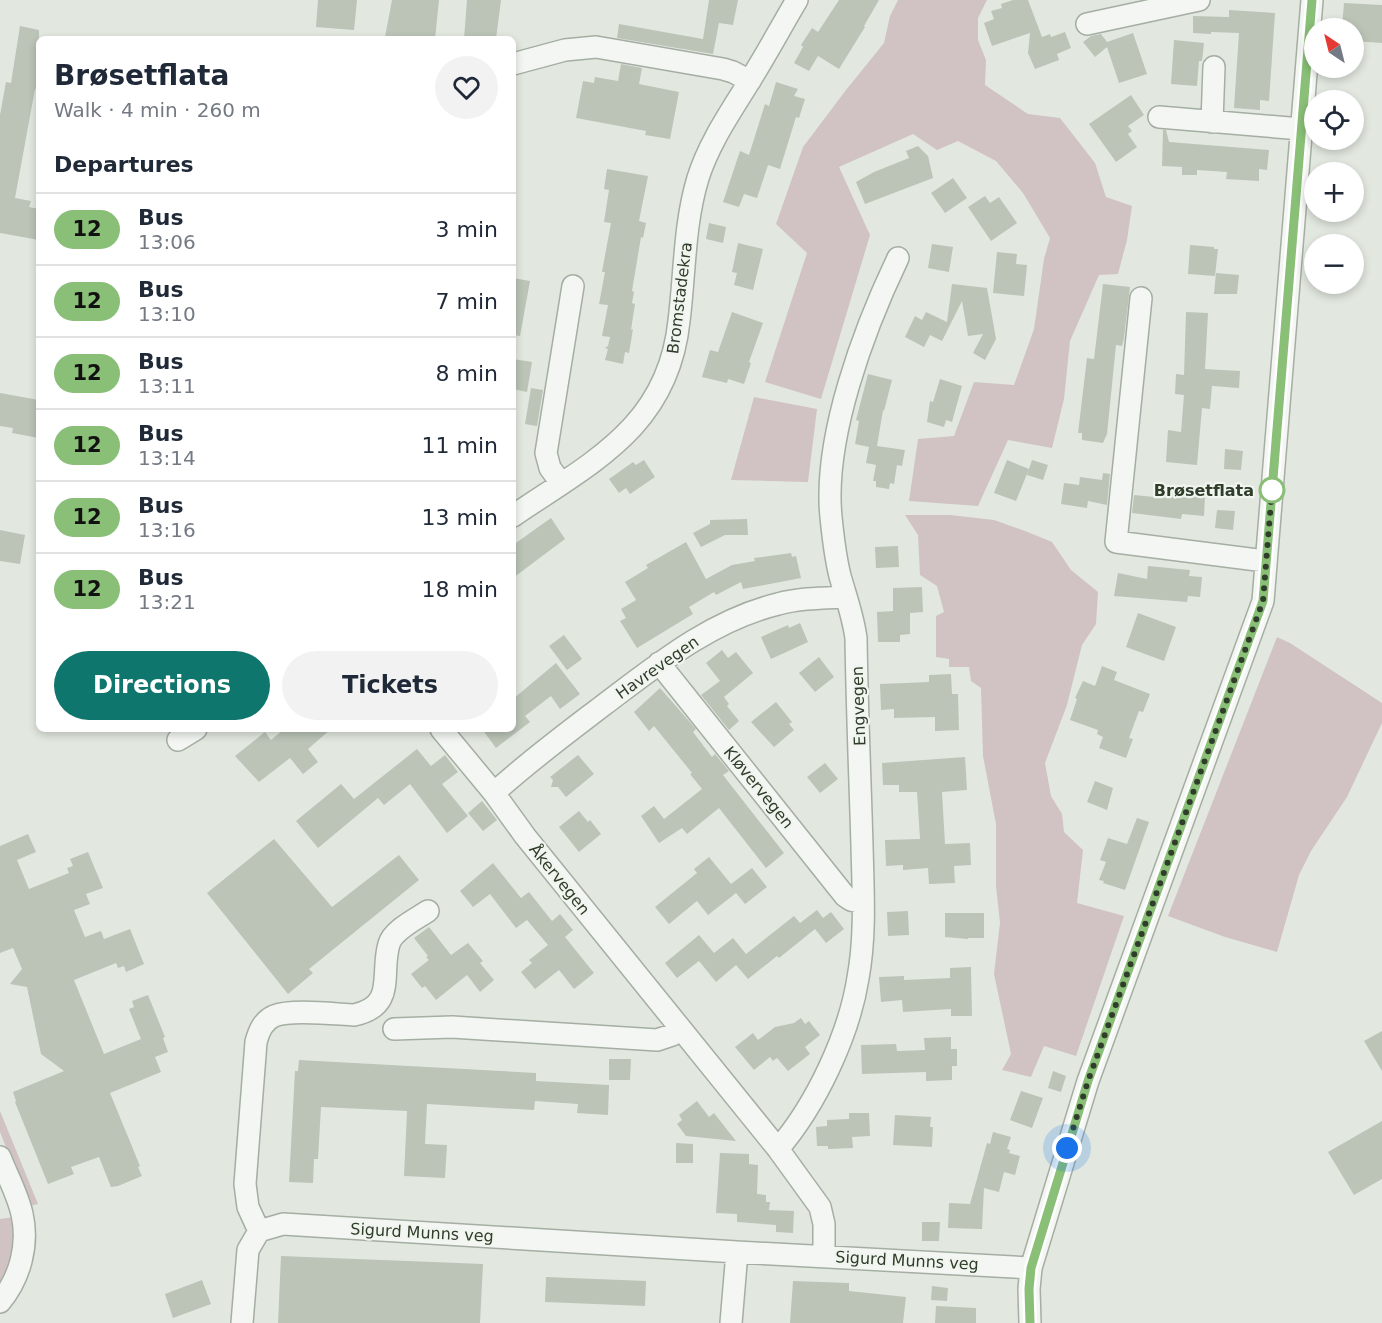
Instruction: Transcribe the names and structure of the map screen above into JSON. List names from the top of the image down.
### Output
{
  "streets": {
    "street": [
      "Bromstadekra",
      "Havrevegen",
      "Engvegen",
      "Kløvervegen",
      "Åkervegen",
      "Sigurd Munns veg"
    ]
  },
  "crossings": [
    ["Havrevegen", "Engvegen"],
    ["Havrevegen", "Kløvervegen"],
    ["Havrevegen", "Åkervegen"],
    ["Engvegen", "Kløvervegen"],
    ["Engvegen", "Åkervegen"],
    ["Åkervegen", "Sigurd Munns veg"]
  ],
  "places": ["Brøsetflata"],
  "lines": ["bus line 12"],
  "north": "top left",
  "page": {
    "map_buttons": ["+", "−"],
    "heading": [
      ["Brøsetflata", "Walk · 4 min · 260 m"],
      "Departures"
    ],
    "list": [
      {
        "mark": "12",
        "name": "Bus",
        "note": "13:06",
        "value": "3 min"
      },
      {
        "mark": "12",
        "name": "Bus",
        "note": "13:10",
        "value": "7 min"
      },
      {
        "mark": "12",
        "name": "Bus",
        "note": "13:11",
        "value": "8 min"
      },
      {
        "mark": "12",
        "name": "Bus",
        "note": "13:14",
        "value": "11 min"
      },
      {
        "mark": "12",
        "name": "Bus",
        "note": "13:16",
        "value": "13 min"
      },
      {
        "mark": "12",
        "name": "Bus",
        "note": "13:21",
        "value": "18 min"
      }
    ],
    "buttons": ["Directions", "Tickets"]
  }
}
